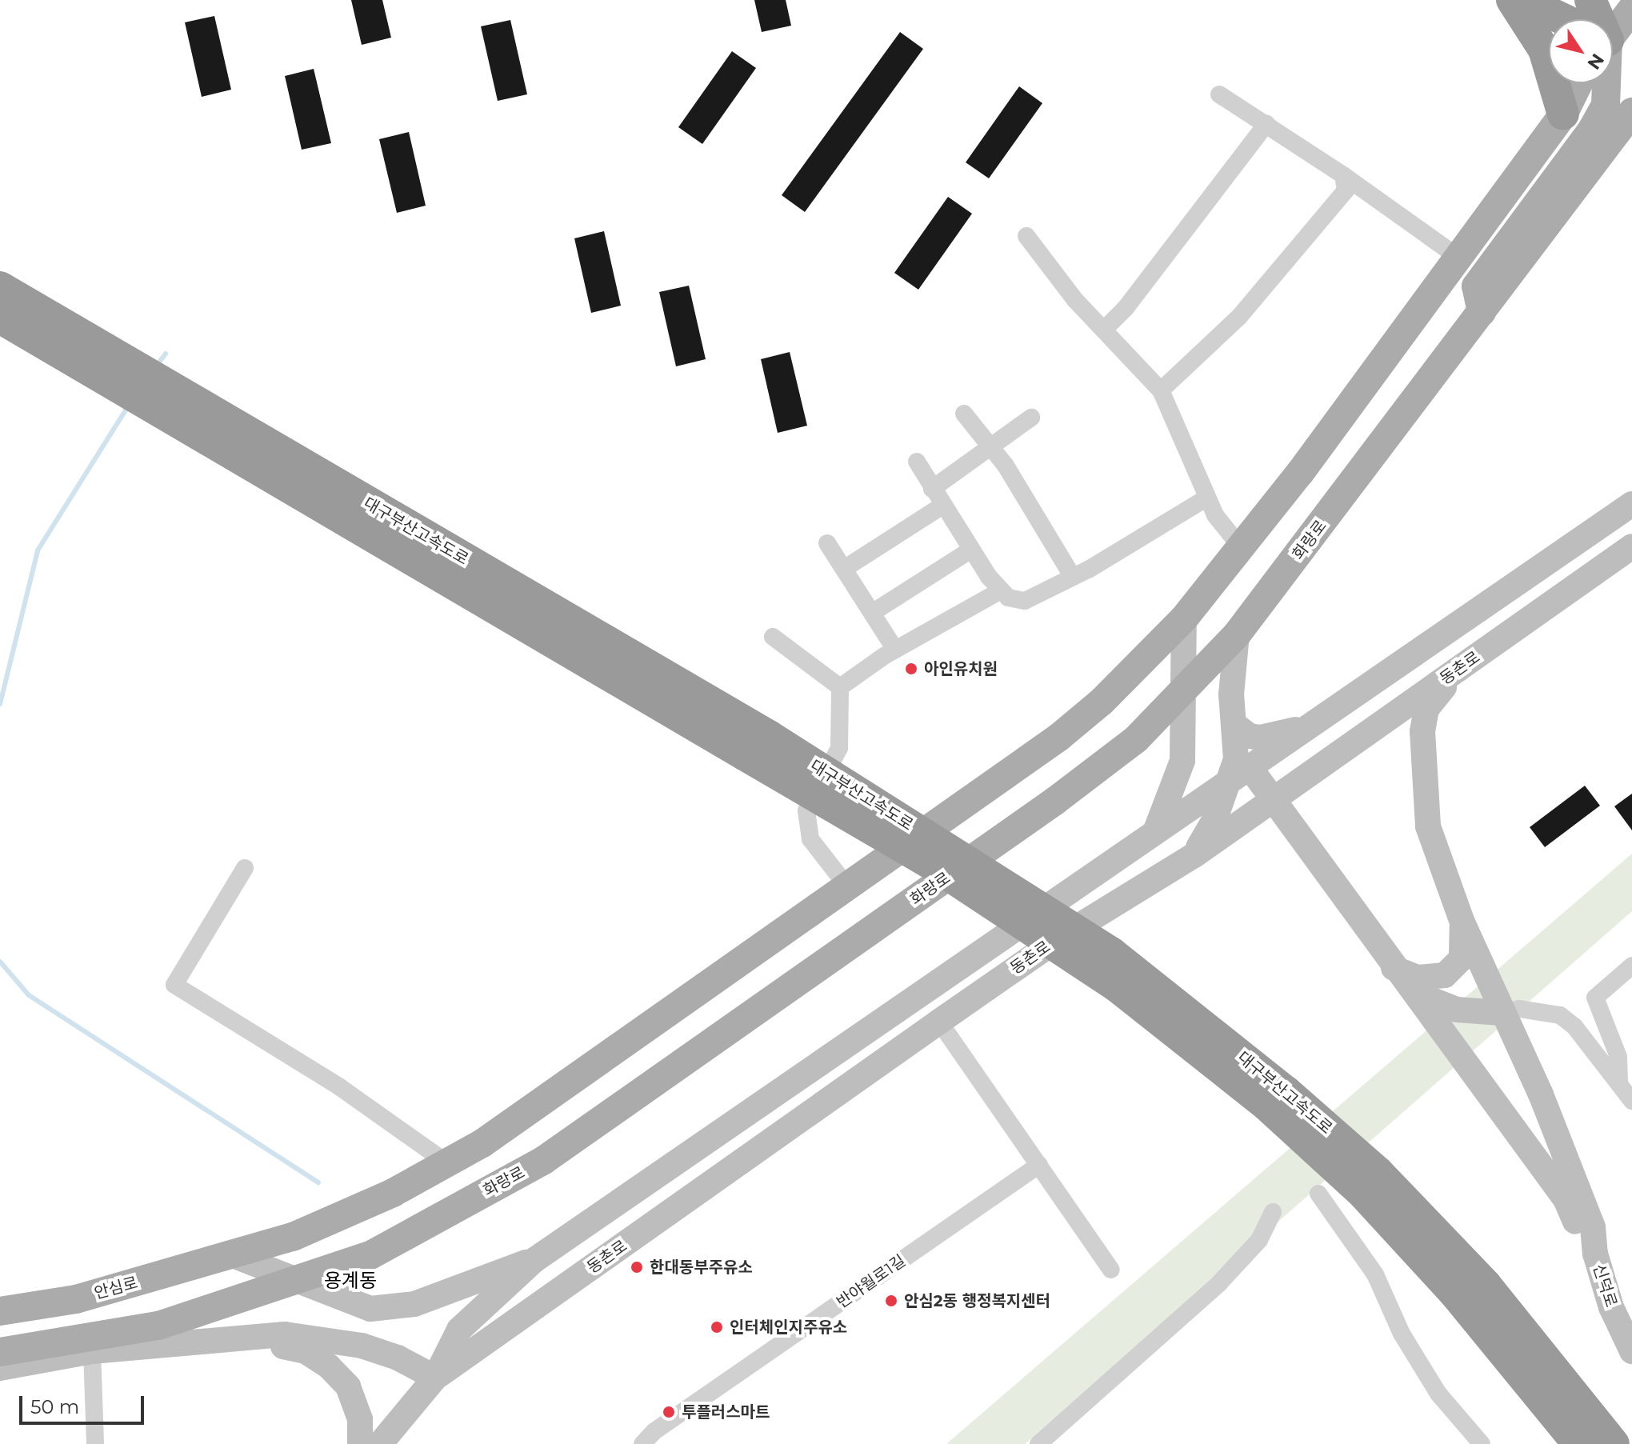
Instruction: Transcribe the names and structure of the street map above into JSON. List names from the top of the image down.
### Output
{
  "streets": {
    "highway": ["대구부산고속도로"],
    "main road": [
      "화랑로",
      "동촌로",
      "신덕로",
      "안심로"
    ],
    "street": ["반야월로1길"]
  },
  "districts": ["용계동"],
  "places": [
    "아인유치원",
    "한대동부주유소",
    "안심2동 행정복지센터",
    "인터체인지주유소",
    "투플러스마트"
  ],
  "scale_bar": "50 m",
  "north": "bottom right"
}
